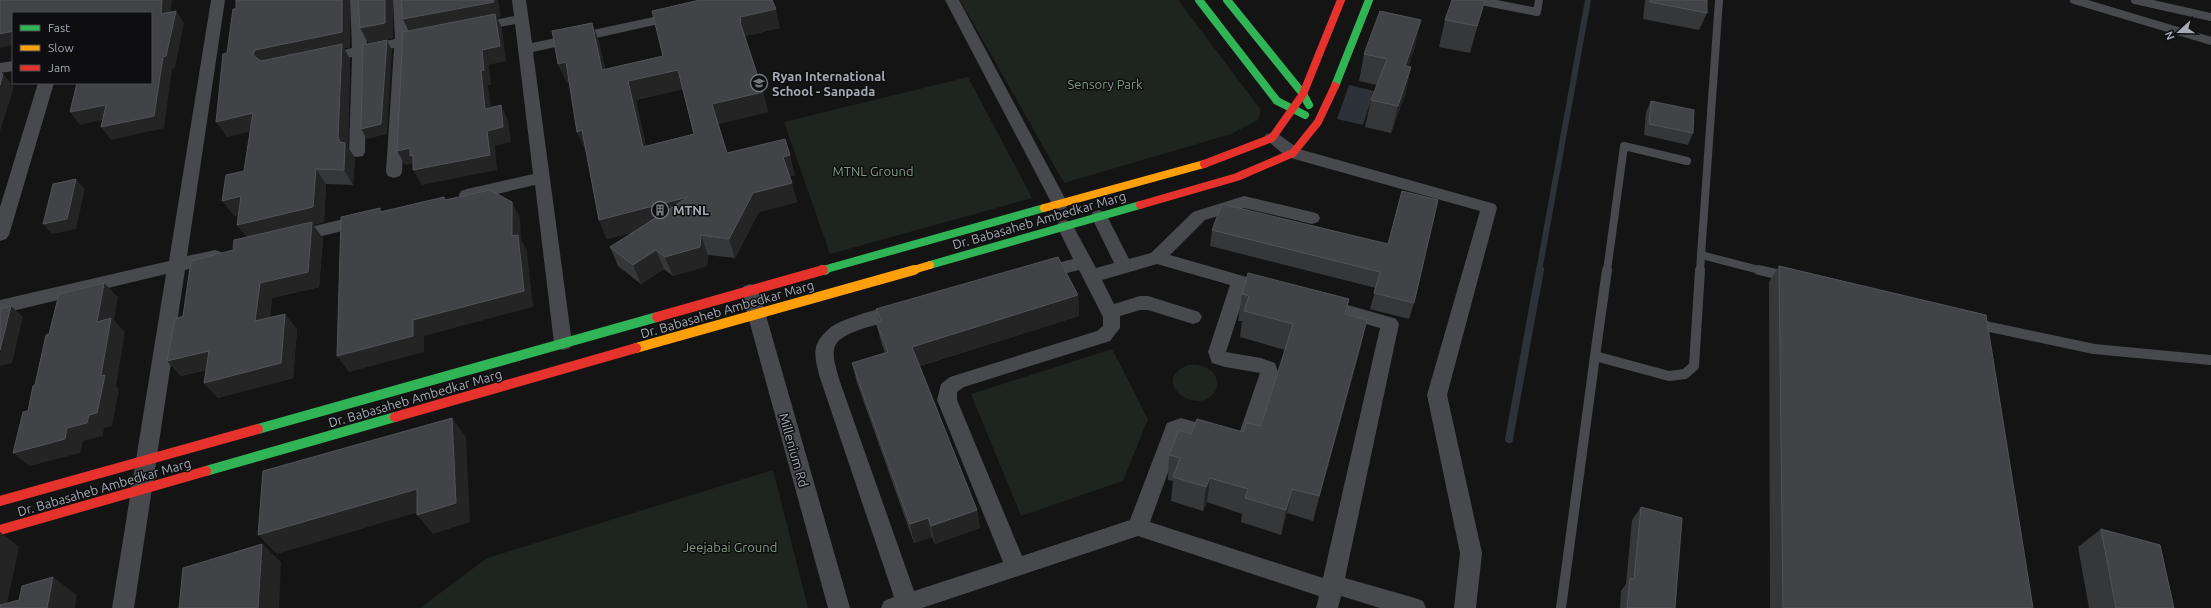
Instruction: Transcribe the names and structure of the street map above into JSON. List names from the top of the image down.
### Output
{
  "streets": {
    "main road": ["Dr. Babasaheb Ambedkar Marg"],
    "street": ["Millenium Rd"]
  },
  "crossings": [
    ["Dr. Babasaheb Ambedkar Marg", "Millenium Rd"]
  ],
  "parks": ["Sensory Park", "MTNL Ground", "Jeejabai Ground"],
  "places": {
    "school or university": ["Ryan International School - Sanpada"],
    "building": ["MTNL"]
  },
  "legend": ["Fast", "Slow", "Jam"],
  "north": "left"
}
